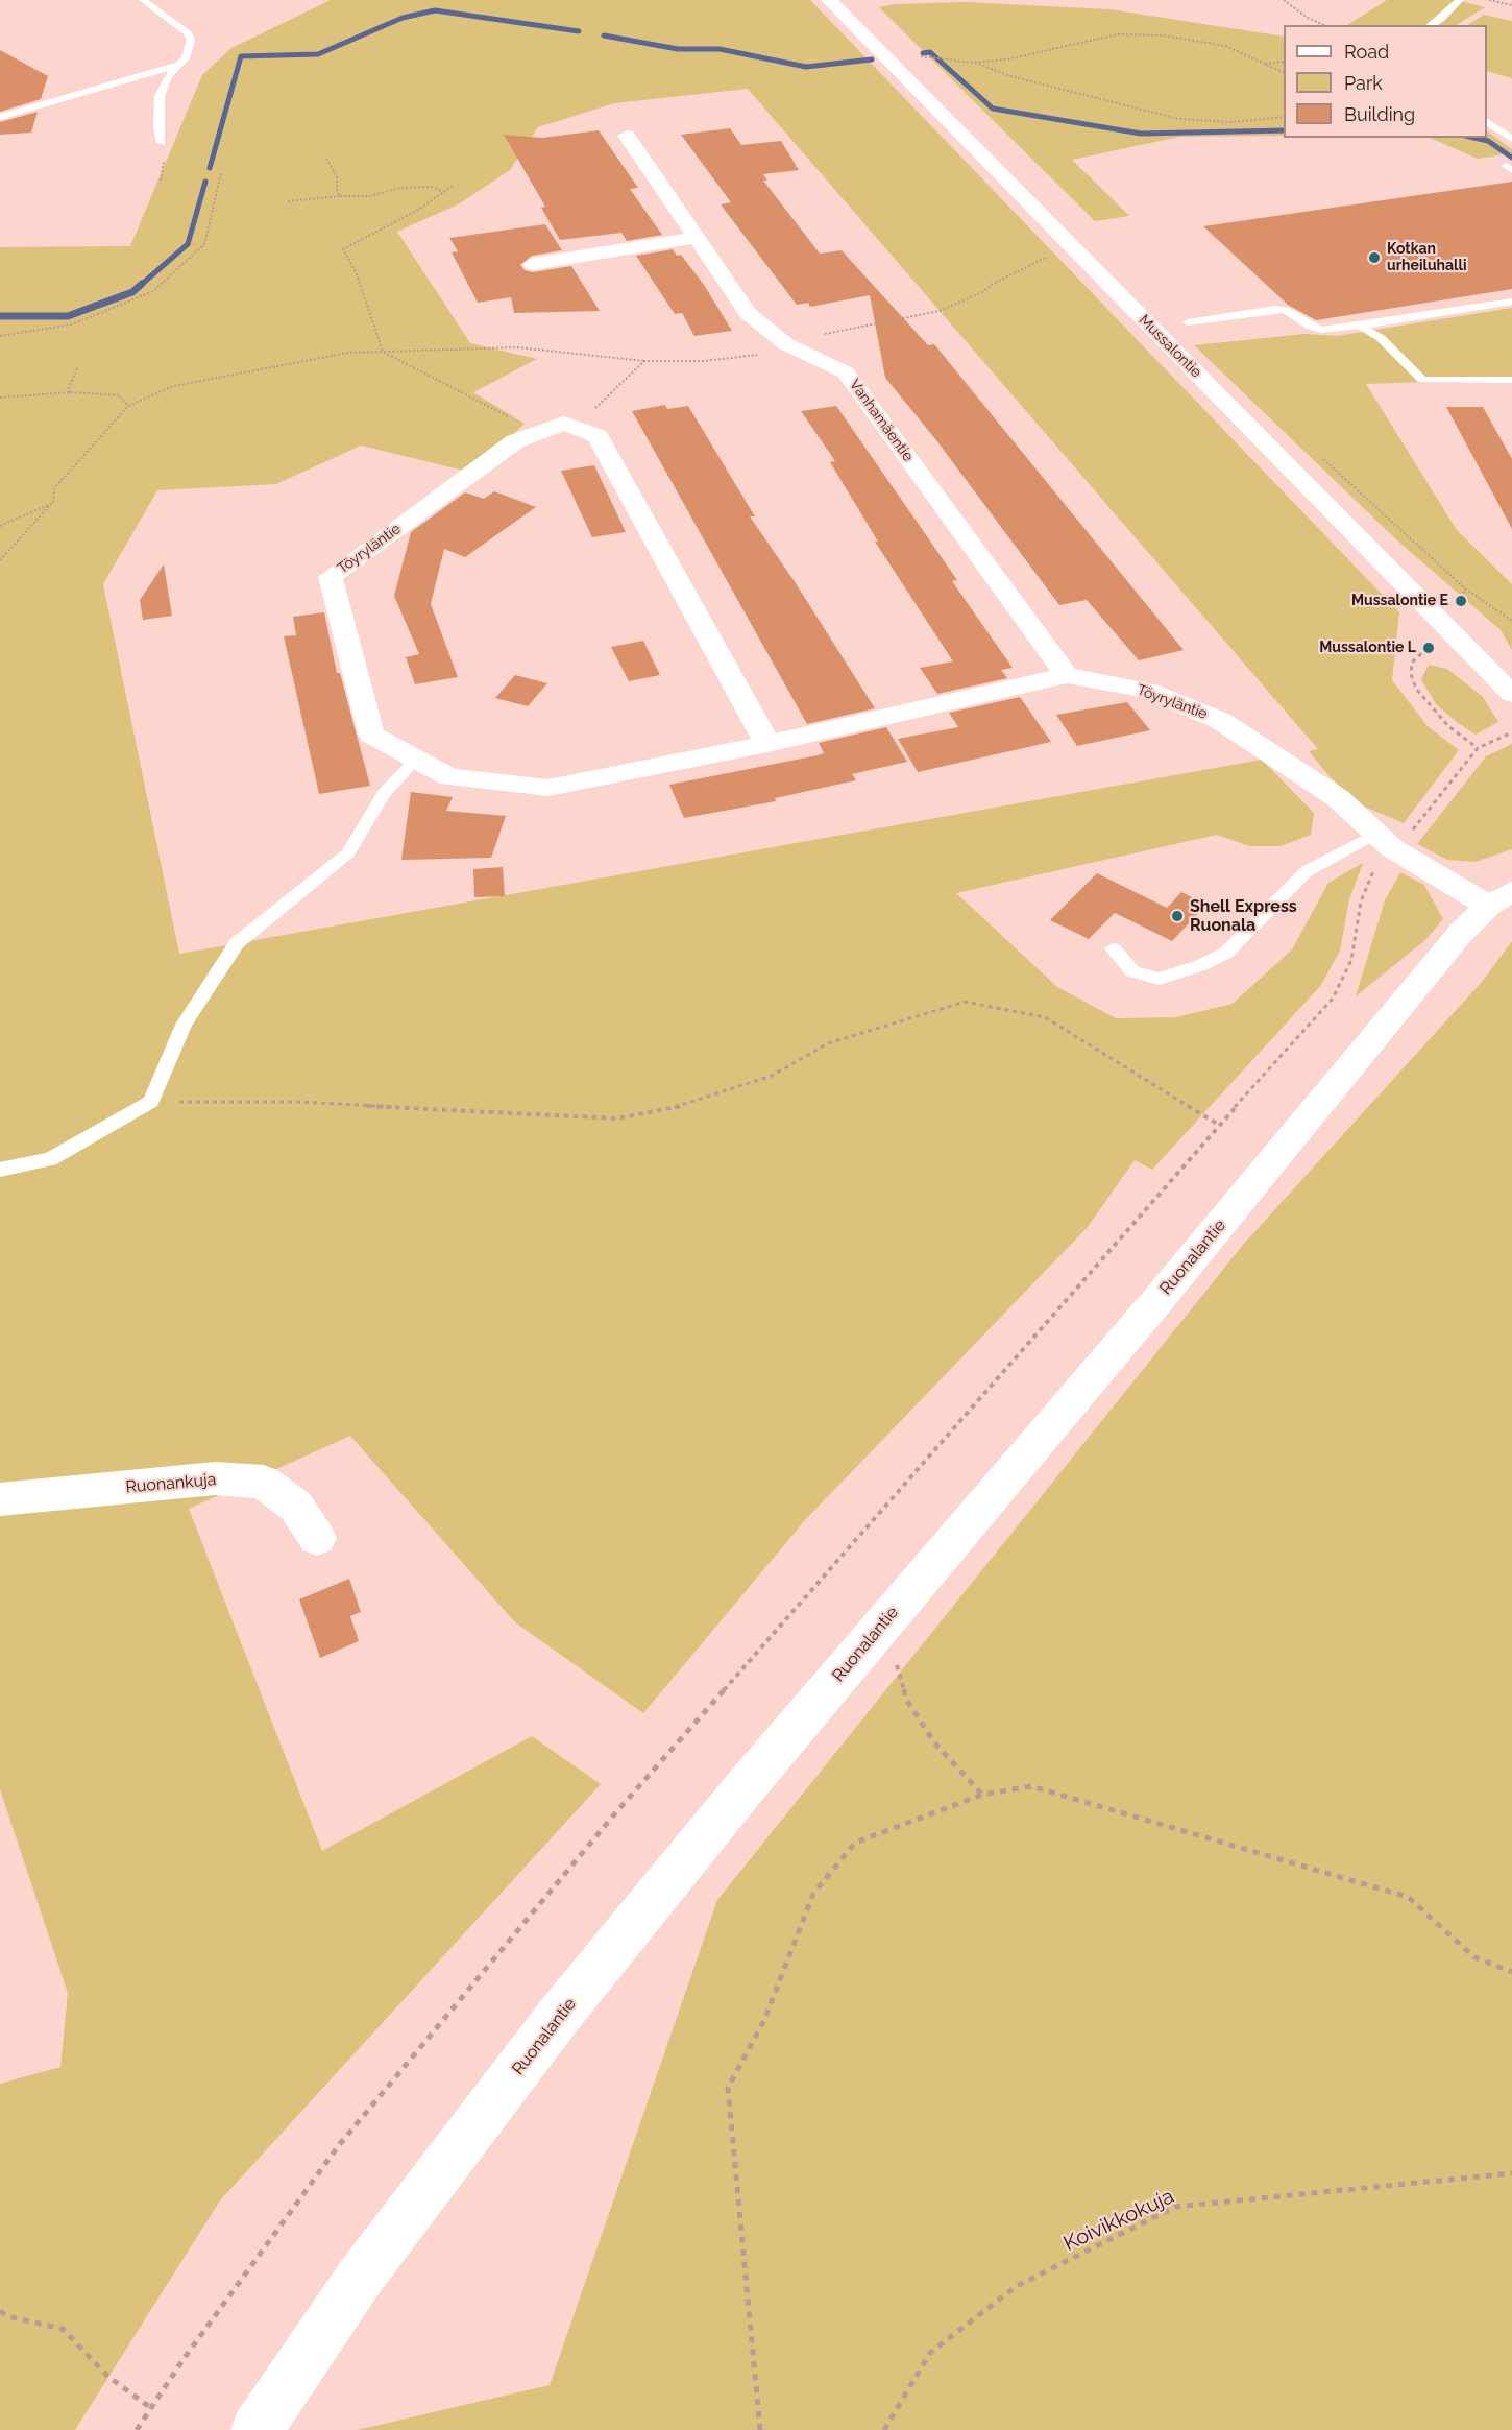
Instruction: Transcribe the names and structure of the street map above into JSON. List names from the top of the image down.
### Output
{
  "streets": {
    "street": [
      "Mussalontie",
      "Vanhamäentie",
      "Töyryläntie",
      "Ruonalantie",
      "Ruonankuja"
    ],
    "path": ["Koivikkokuja"]
  },
  "crossings": [
    ["Vanhamäentie", "Töyryläntie"],
    ["Töyryläntie", "Ruonalantie"]
  ],
  "places": [
    "Kotkan urheiluhalli",
    "Mussalontie E",
    "Mussalontie L",
    "Shell Express Ruonala"
  ],
  "legend": ["Road", "Park", "Building"]
}
